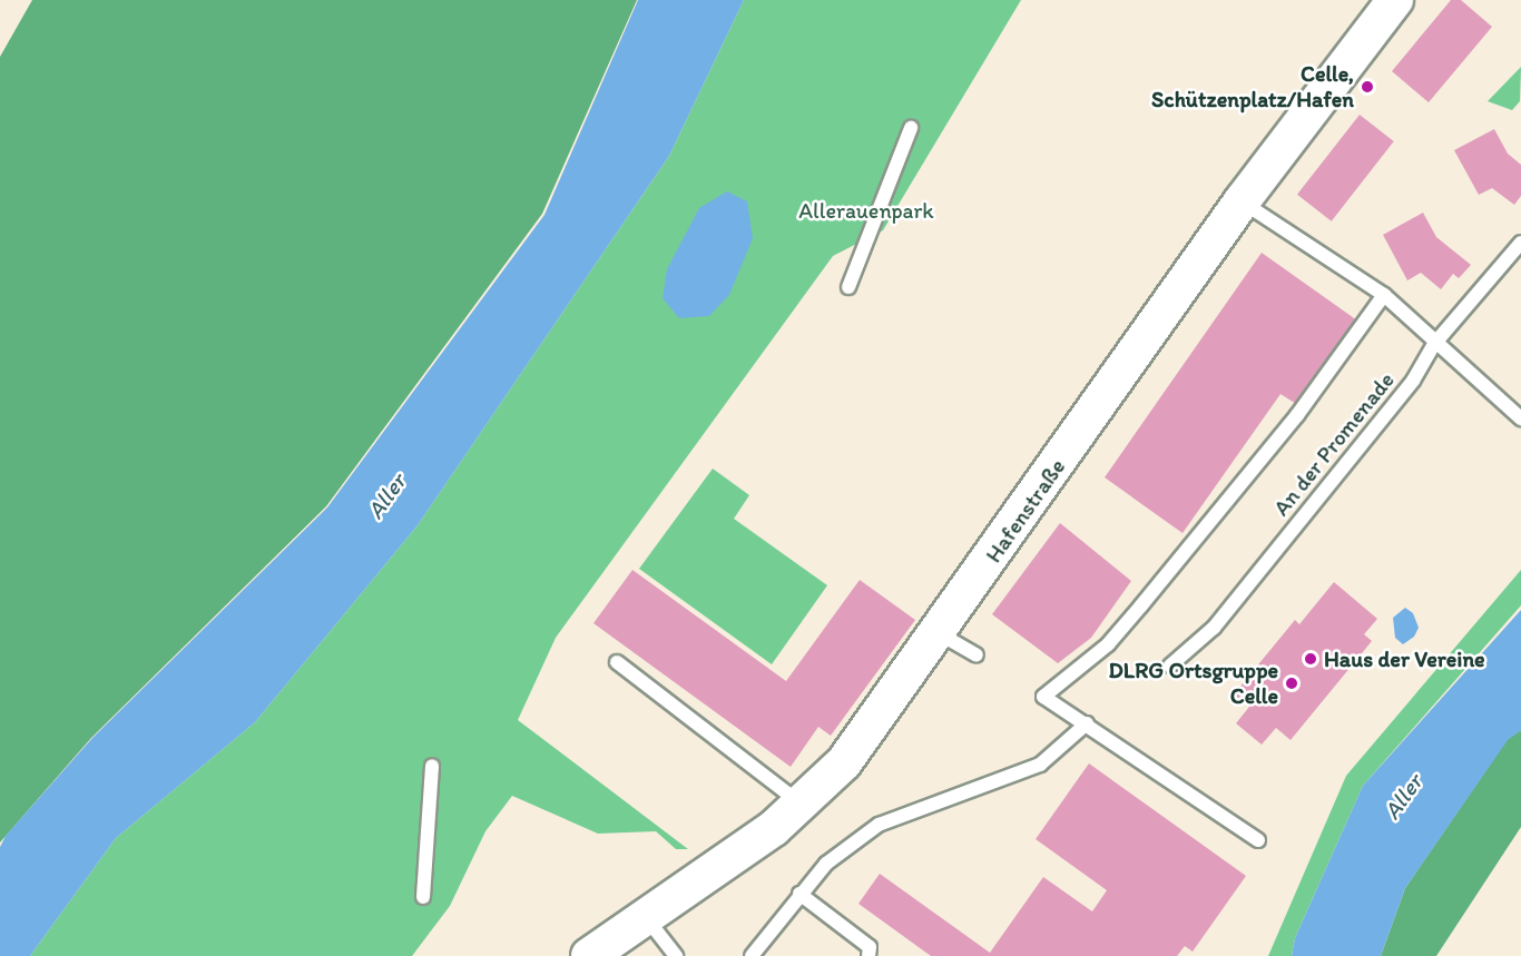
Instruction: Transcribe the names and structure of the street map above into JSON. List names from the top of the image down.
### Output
{
  "streets": {
    "street": ["Hafenstraße"],
    "lane": ["An der Promenade"]
  },
  "water": ["Aller"],
  "parks": ["Allerauenpark"],
  "places": ["Celle, Schützenplatz/Hafen", "Haus der Vereine", "DLRG Ortsgruppe Celle"]
}
